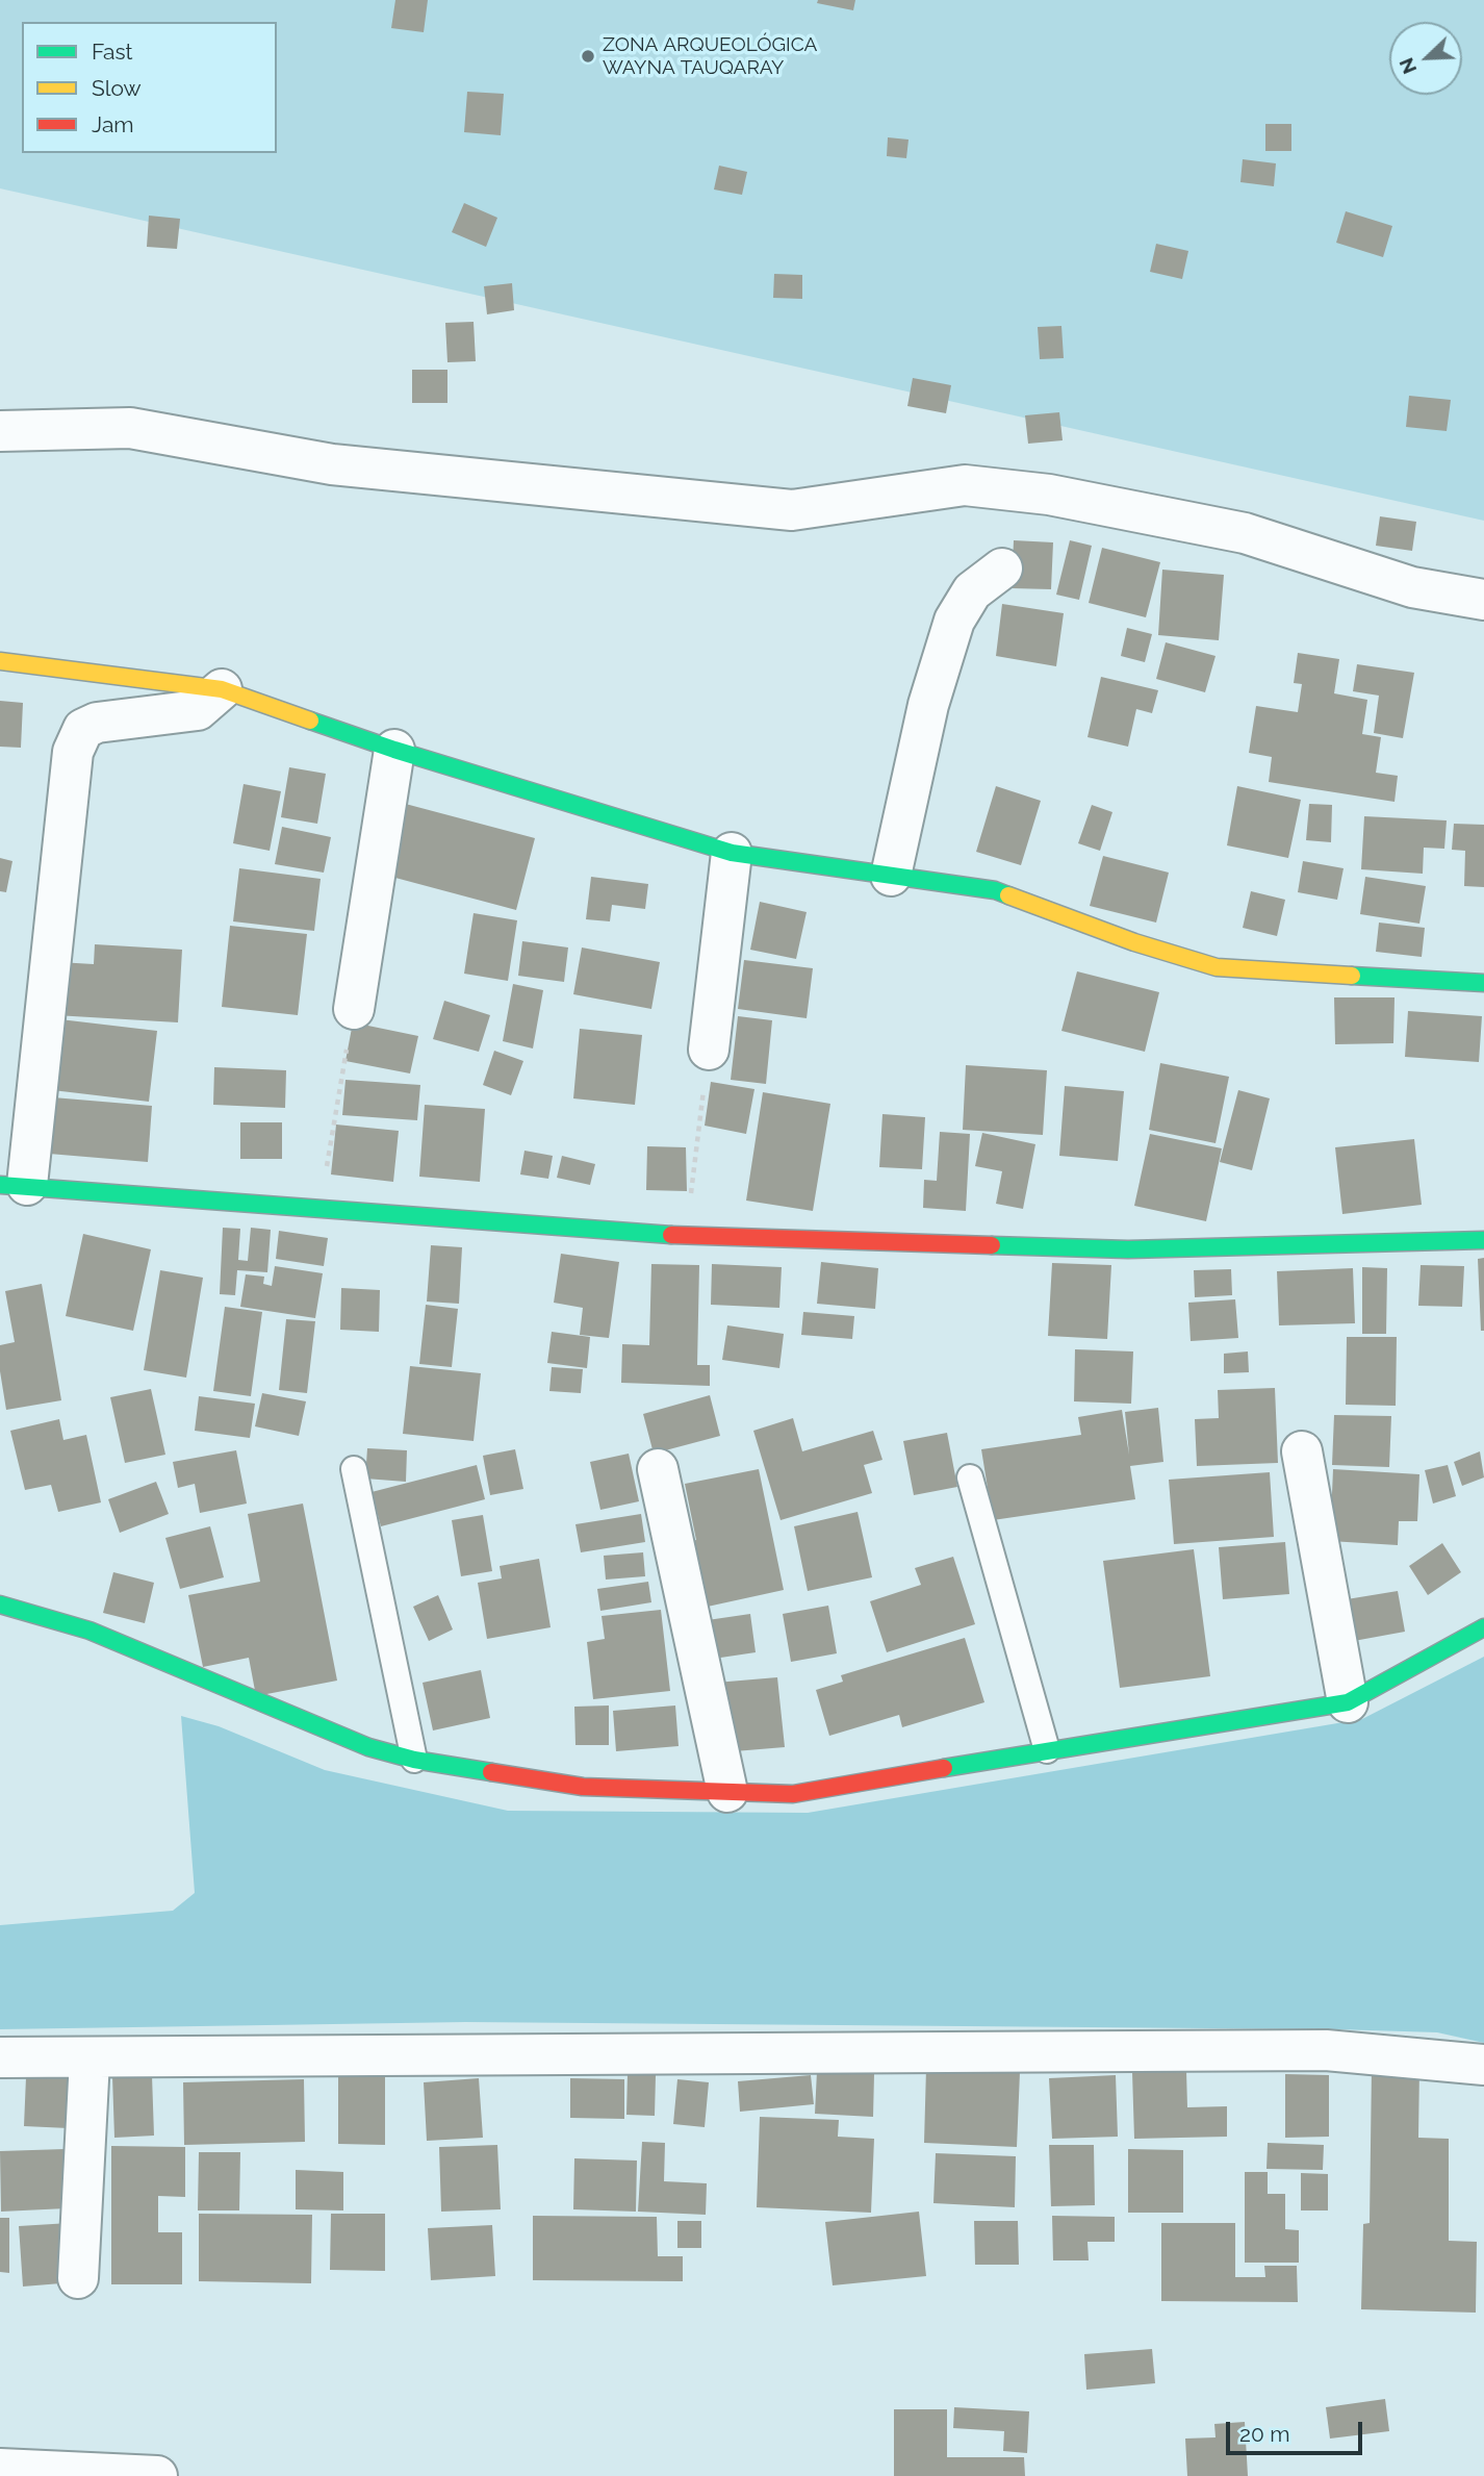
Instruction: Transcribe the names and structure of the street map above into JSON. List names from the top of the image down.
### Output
{
  "places": ["ZONA ARQUEOLÓGICA WAYNA TAUQARAY"],
  "legend": ["Fast", "Slow", "Jam"],
  "scale_bar": "20 m",
  "north": "bottom left"
}
